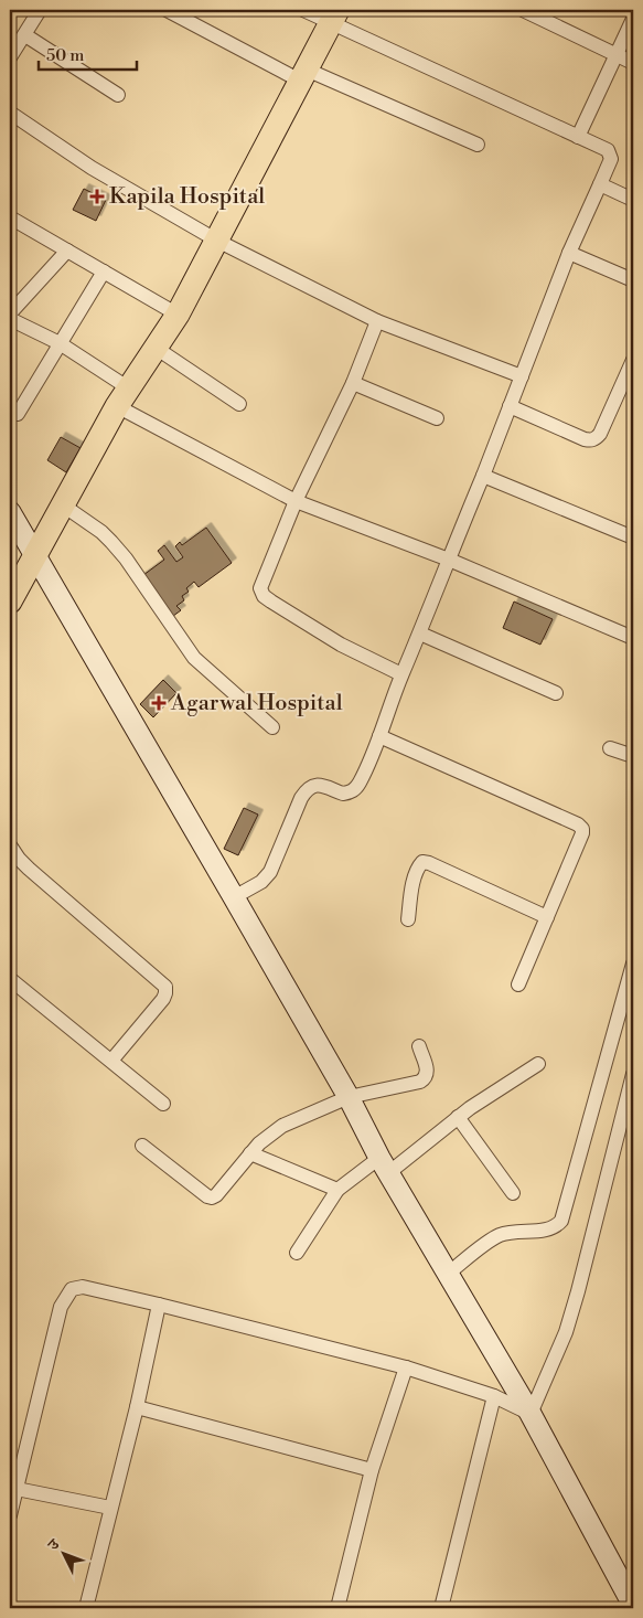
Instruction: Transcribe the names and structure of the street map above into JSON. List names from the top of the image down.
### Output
{
  "places": {
    "health": ["Kapila Hospital", "Agarwal Hospital"]
  },
  "scale_bar": "50 m",
  "north": "top left"
}
